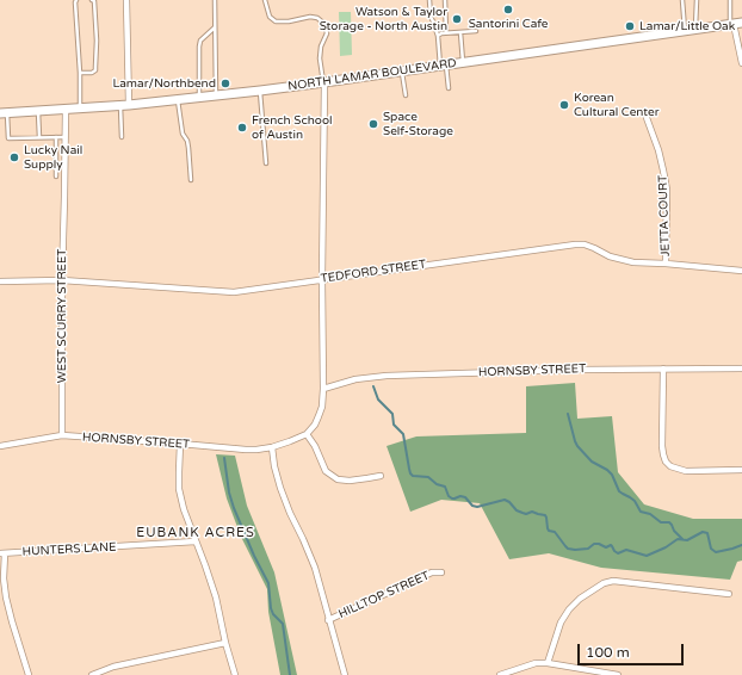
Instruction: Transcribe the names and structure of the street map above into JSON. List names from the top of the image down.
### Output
{
  "streets": {
    "main road": ["NORTH LAMAR BOULEVARD"],
    "street": [
      "JETTA COURT",
      "TEDFORD STREET",
      "WEST SCURRY STREET",
      "HORNSBY STREET",
      "HUNTERS LANE",
      "HILLTOP STREET"
    ]
  },
  "crossings": [
    ["NORTH LAMAR BOULEVARD", "WEST SCURRY STREET"],
    ["JETTA COURT", "TEDFORD STREET"],
    ["TEDFORD STREET", "WEST SCURRY STREET"],
    ["WEST SCURRY STREET", "HORNSBY STREET"]
  ],
  "districts": ["EUBANK ACRES"],
  "places": [
    "Santorini Cafe",
    "Watson & Taylor Storage - North Austin",
    "Lamar/Little Oak",
    "Lamar/Northbend",
    "Korean Cultural Center",
    "Space Self-Storage",
    "French School of Austin",
    "Lucky Nail Supply"
  ],
  "scale_bar": "100 m"
}
